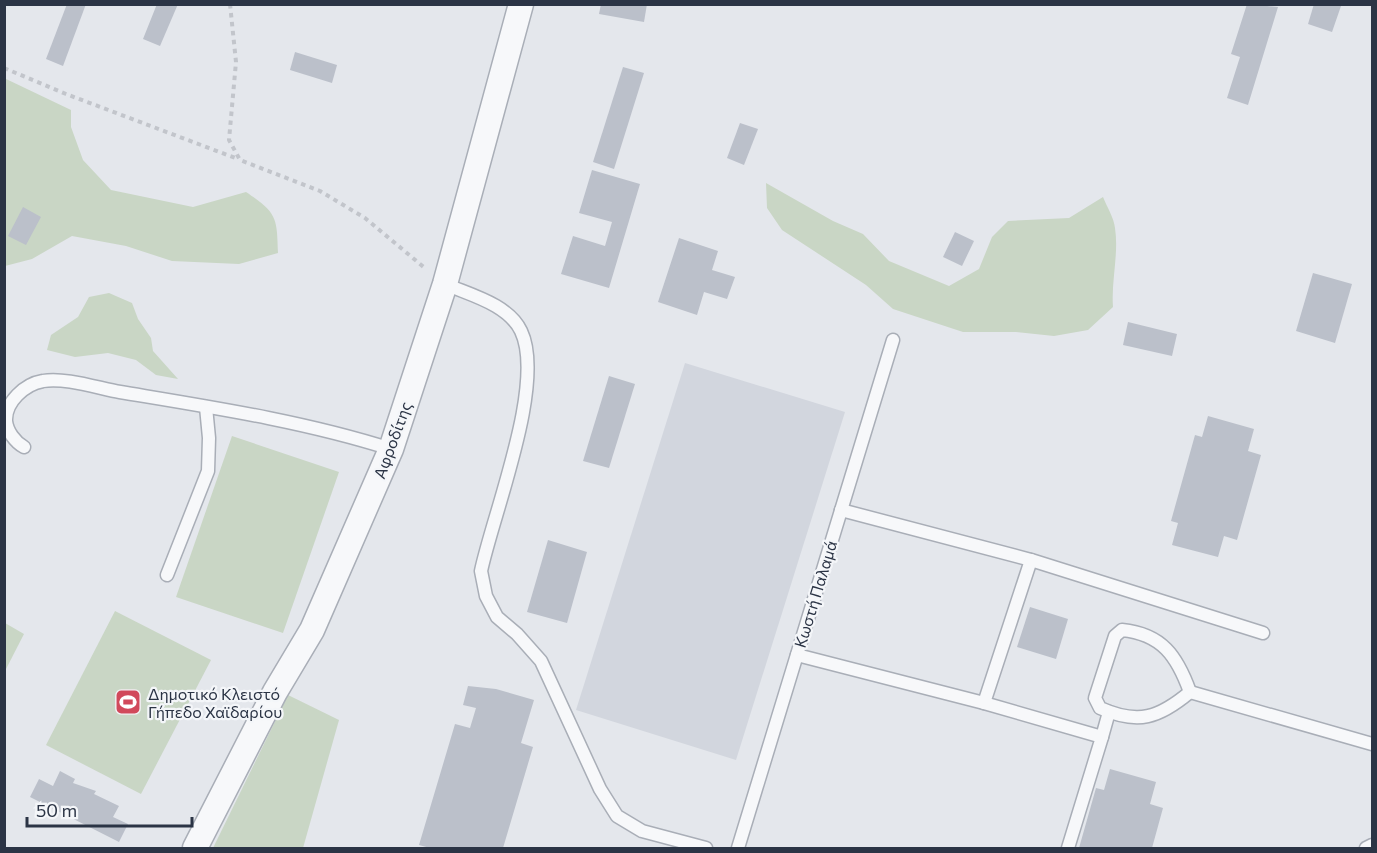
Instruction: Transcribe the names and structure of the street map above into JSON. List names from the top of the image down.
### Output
{
  "streets": {
    "street": ["Αφροδίτης"],
    "lane": ["Κωστή Παλαμά"]
  },
  "places": {
    "sports": ["Δημοτικό Κλειστό Γήπεδο Χαϊδαρίου"]
  },
  "scale_bar": "50 m"
}
